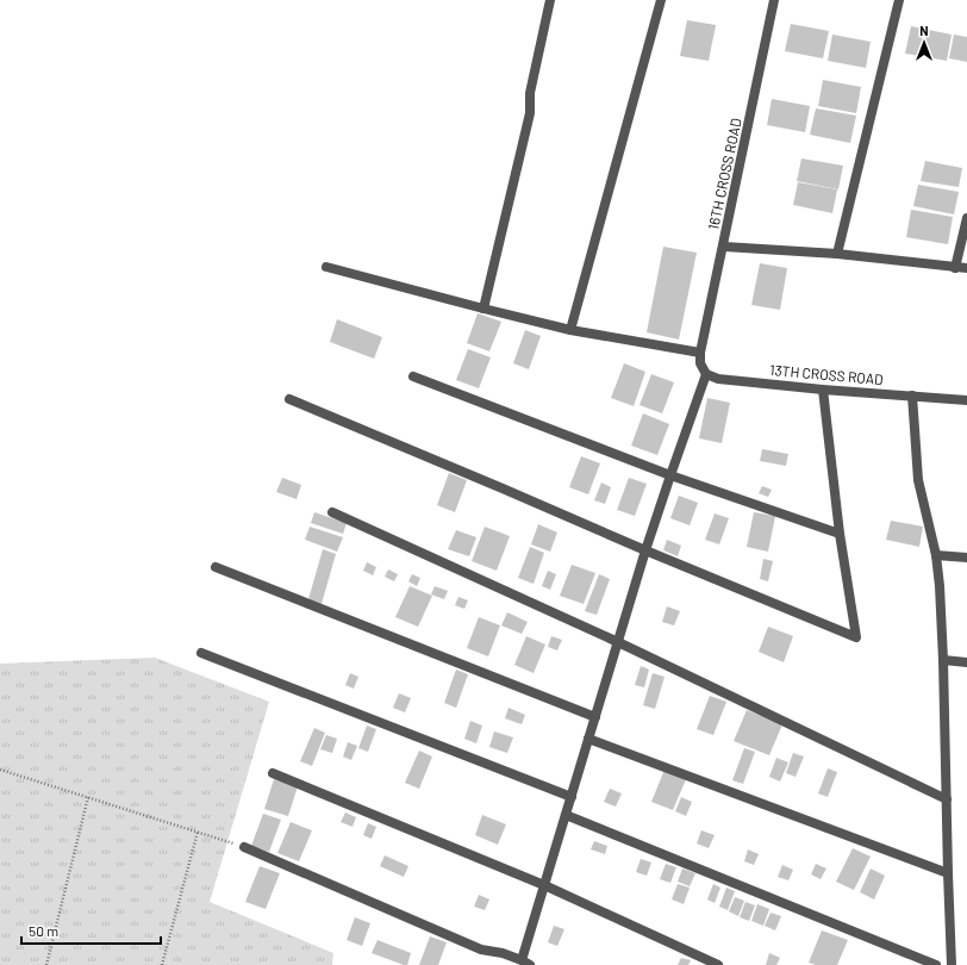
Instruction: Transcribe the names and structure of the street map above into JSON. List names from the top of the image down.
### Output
{
  "streets": {
    "street": ["16TH CROSS ROAD", "13TH CROSS ROAD"]
  },
  "scale_bar": "50 m",
  "north": "top"
}
